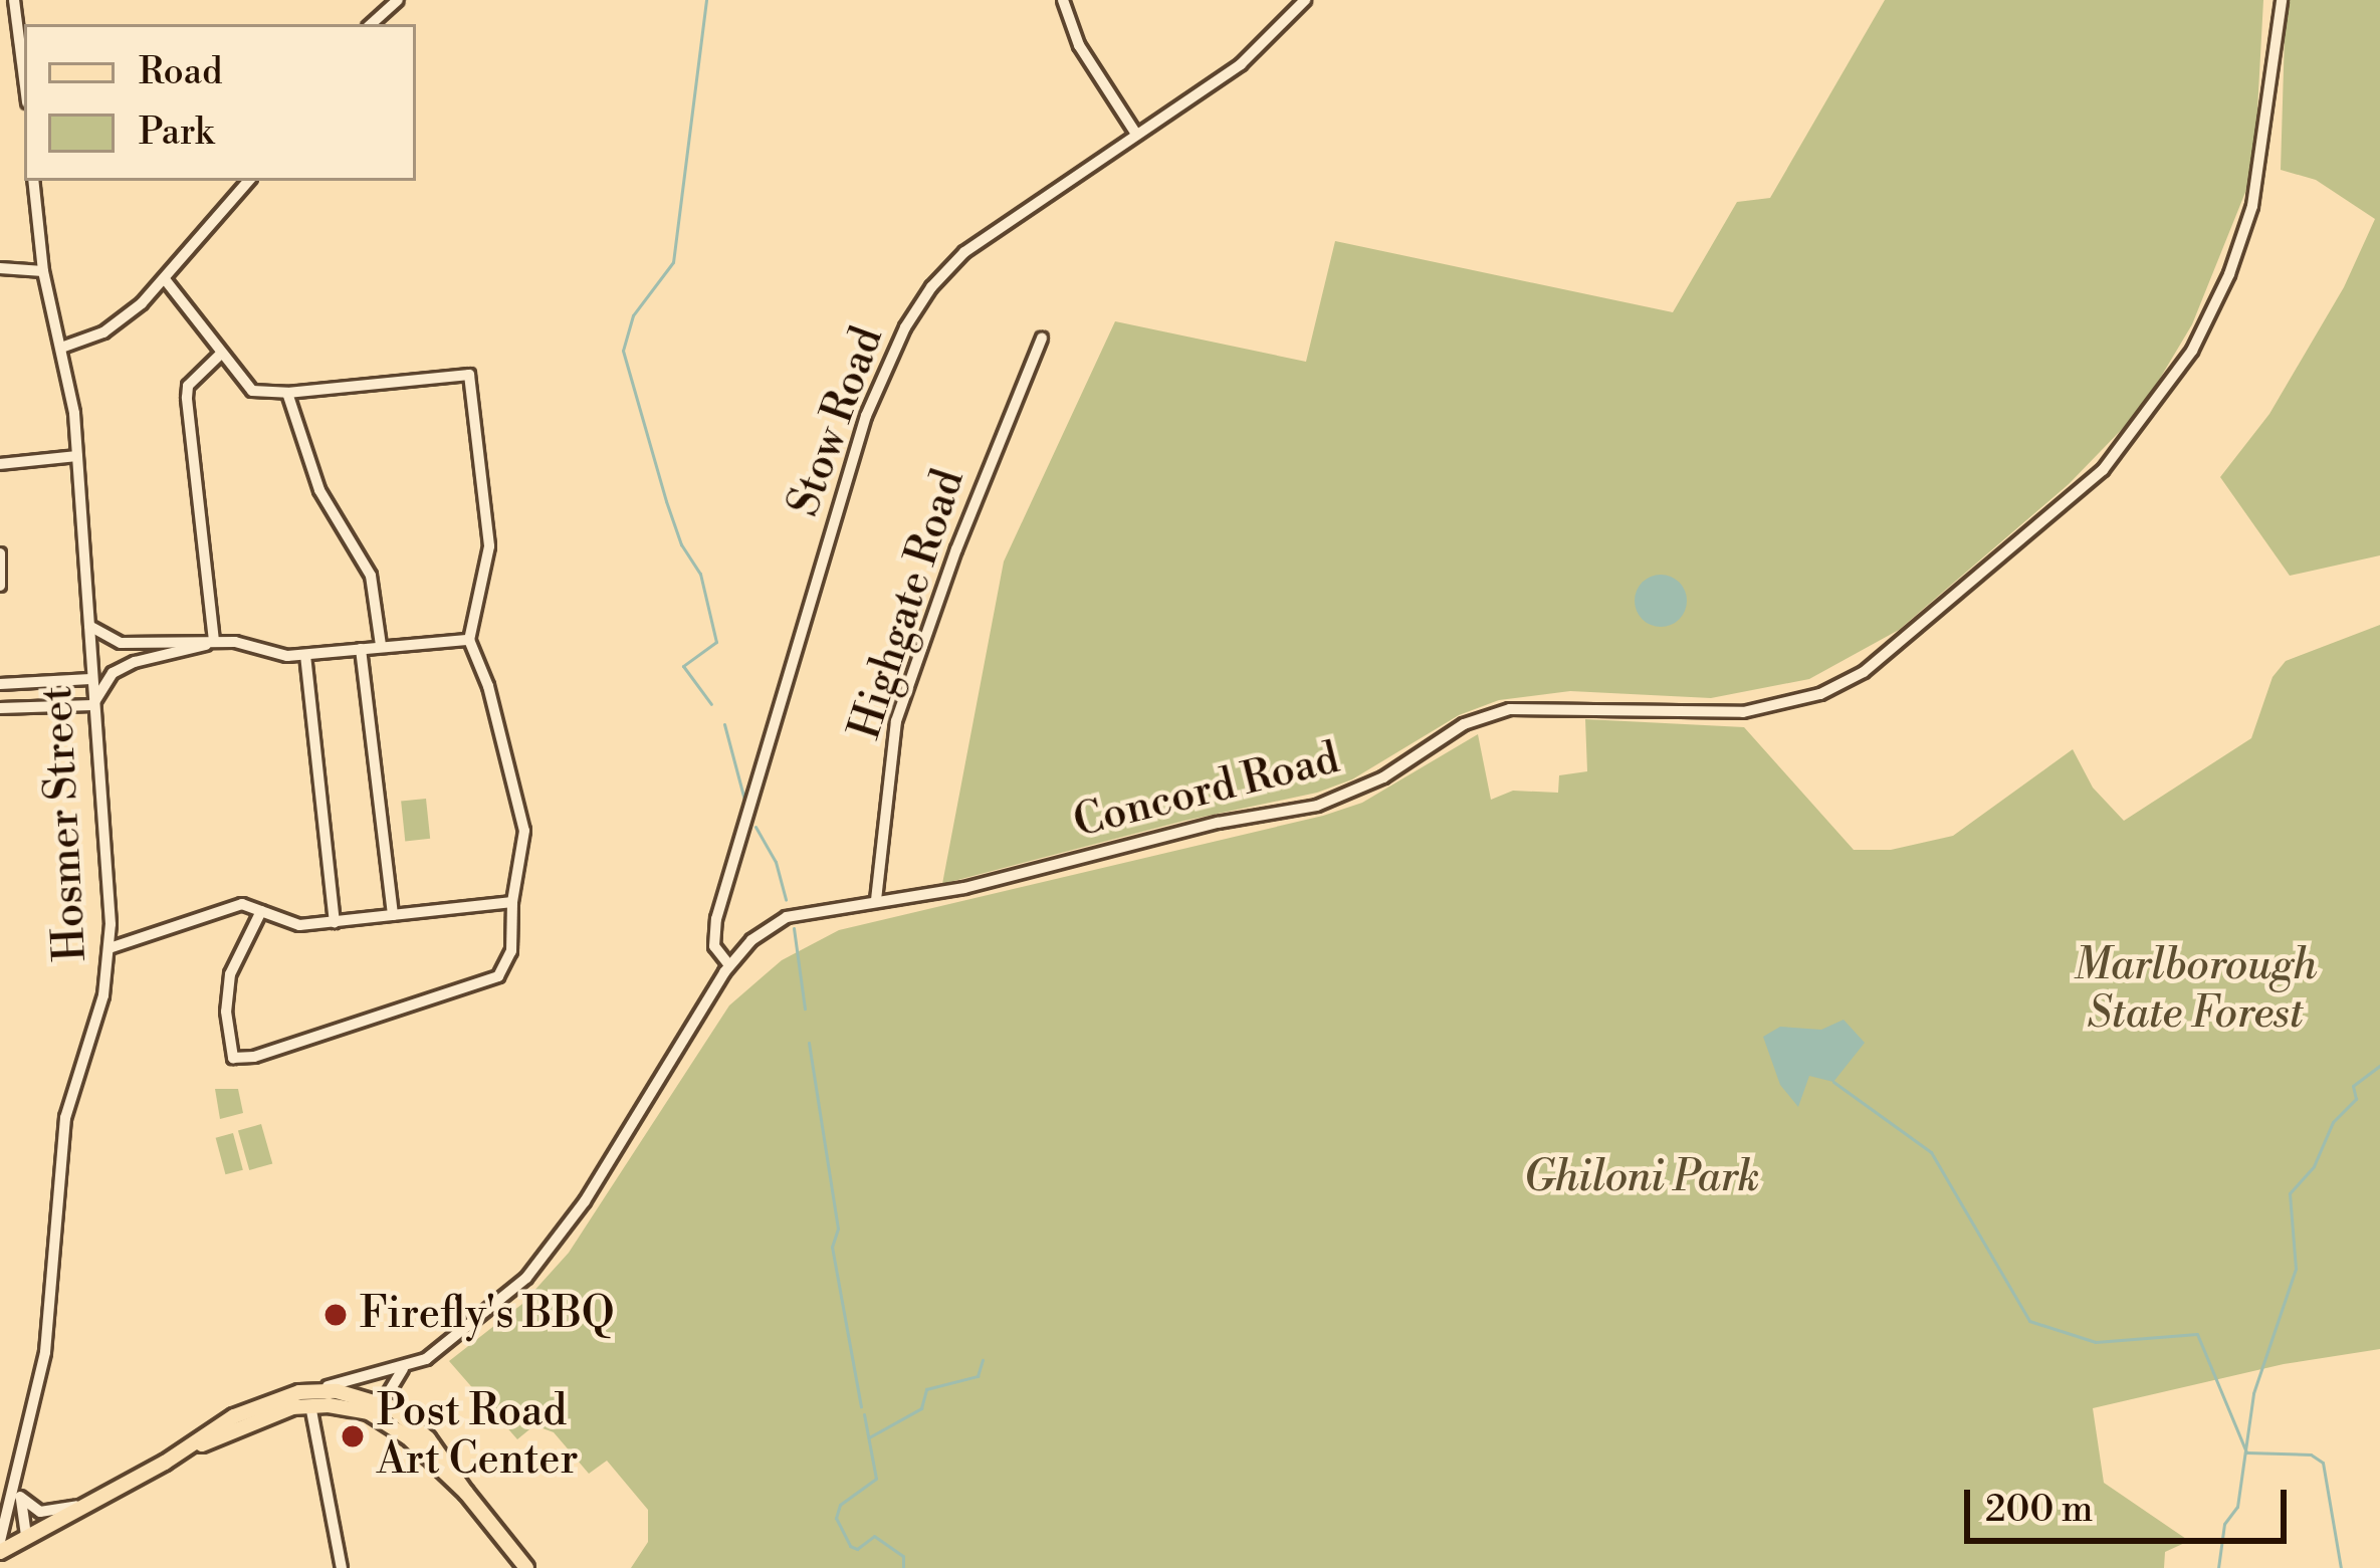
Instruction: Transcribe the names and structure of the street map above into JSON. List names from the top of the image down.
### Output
{
  "streets": {
    "street": [
      "Stow Road",
      "Highgate Road",
      "Concord Road",
      "Hosmer Street"
    ]
  },
  "crossings": [
    ["Stow Road", "Concord Road"],
    ["Highgate Road", "Concord Road"]
  ],
  "parks": ["Marlborough State Forest", "Ghiloni Park"],
  "places": ["Firefly's BBQ", "Post Road Art Center"],
  "legend": ["Road", "Park"],
  "scale_bar": "200 m"
}
